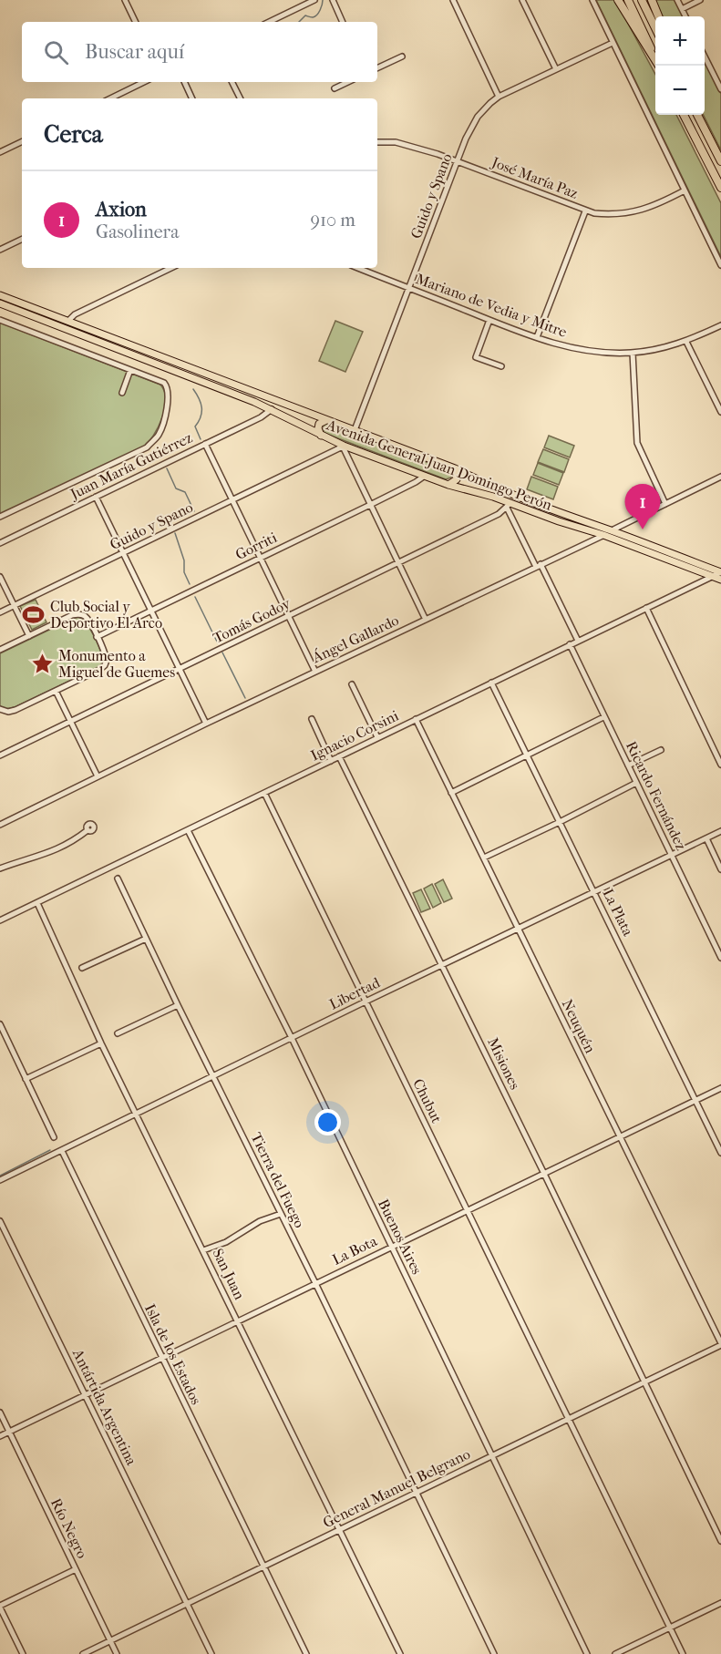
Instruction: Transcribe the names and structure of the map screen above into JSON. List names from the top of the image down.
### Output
{
  "streets": {
    "main road": ["Avenida General Juan Domingo Perón"],
    "street": [
      "José María Paz",
      "Guido y Spano",
      "Mariano de Vedia y Mitre",
      "Juan María Gutiérrez",
      "Gorriti",
      "Tomás Godoy",
      "Ángel Gallardo",
      "Ignacio Corsini",
      "Ricardo Fernández",
      "La Plata",
      "Libertad",
      "Neuquén",
      "Misiones",
      "Chubut",
      "Tierra del Fuego",
      "Buenos Aires",
      "La Bota",
      "San Juan",
      "Isla de los Estados",
      "Antártida Argentina",
      "General Manuel Belgrano",
      "Río Negro"
    ]
  },
  "crossings": [
    ["José María Paz", "Guido y Spano"],
    ["Guido y Spano", "Mariano de Vedia y Mitre"],
    ["Guido y Spano", "Avenida General Juan Domingo Perón"],
    ["Avenida General Juan Domingo Perón", "Juan María Gutiérrez"],
    ["Avenida General Juan Domingo Perón", "Gorriti"],
    ["Avenida General Juan Domingo Perón", "Tomás Godoy"],
    ["Avenida General Juan Domingo Perón", "Ángel Gallardo"],
    ["Avenida General Juan Domingo Perón", "Ignacio Corsini"],
    ["Ignacio Corsini", "Ricardo Fernández"],
    ["Ignacio Corsini", "La Plata"],
    ["Ignacio Corsini", "Neuquén"],
    ["Ignacio Corsini", "Misiones"],
    ["Ignacio Corsini", "Chubut"],
    ["Ignacio Corsini", "Buenos Aires"],
    ["Ignacio Corsini", "San Juan"],
    ["Ricardo Fernández", "Libertad"],
    ["La Plata", "Libertad"],
    ["La Plata", "La Bota"],
    ["Libertad", "Neuquén"],
    ["Libertad", "Misiones"],
    ["Libertad", "Chubut"],
    ["Libertad", "Tierra del Fuego"],
    ["Libertad", "Buenos Aires"],
    ["Libertad", "San Juan"],
    ["Libertad", "Isla de los Estados"],
    ["Neuquén", "La Bota"],
    ["Neuquén", "General Manuel Belgrano"],
    ["Misiones", "La Bota"],
    ["Misiones", "General Manuel Belgrano"],
    ["Chubut", "La Bota"],
    ["Chubut", "General Manuel Belgrano"],
    ["Tierra del Fuego", "La Bota"],
    ["Tierra del Fuego", "General Manuel Belgrano"],
    ["Buenos Aires", "La Bota"],
    ["Buenos Aires", "General Manuel Belgrano"],
    ["La Bota", "San Juan"],
    ["La Bota", "Isla de los Estados"],
    ["La Bota", "Antártida Argentina"],
    ["La Bota", "Río Negro"],
    ["San Juan", "General Manuel Belgrano"],
    ["Isla de los Estados", "General Manuel Belgrano"],
    ["Antártida Argentina", "General Manuel Belgrano"],
    ["General Manuel Belgrano", "Río Negro"]
  ],
  "places": {
    "sports": ["Club Social y Deportivo El Arco"],
    "place": ["Monumento a Miguel de Guemes"]
  },
  "page": {
    "map_buttons": ["+", "−"],
    "search": "Buscar aquí",
    "heading": "Cerca",
    "list": [
      {
        "mark": "1",
        "name": "Axion",
        "note": "Gasolinera",
        "value": "910 m"
      }
    ],
    "pins": "1"
  }
}
